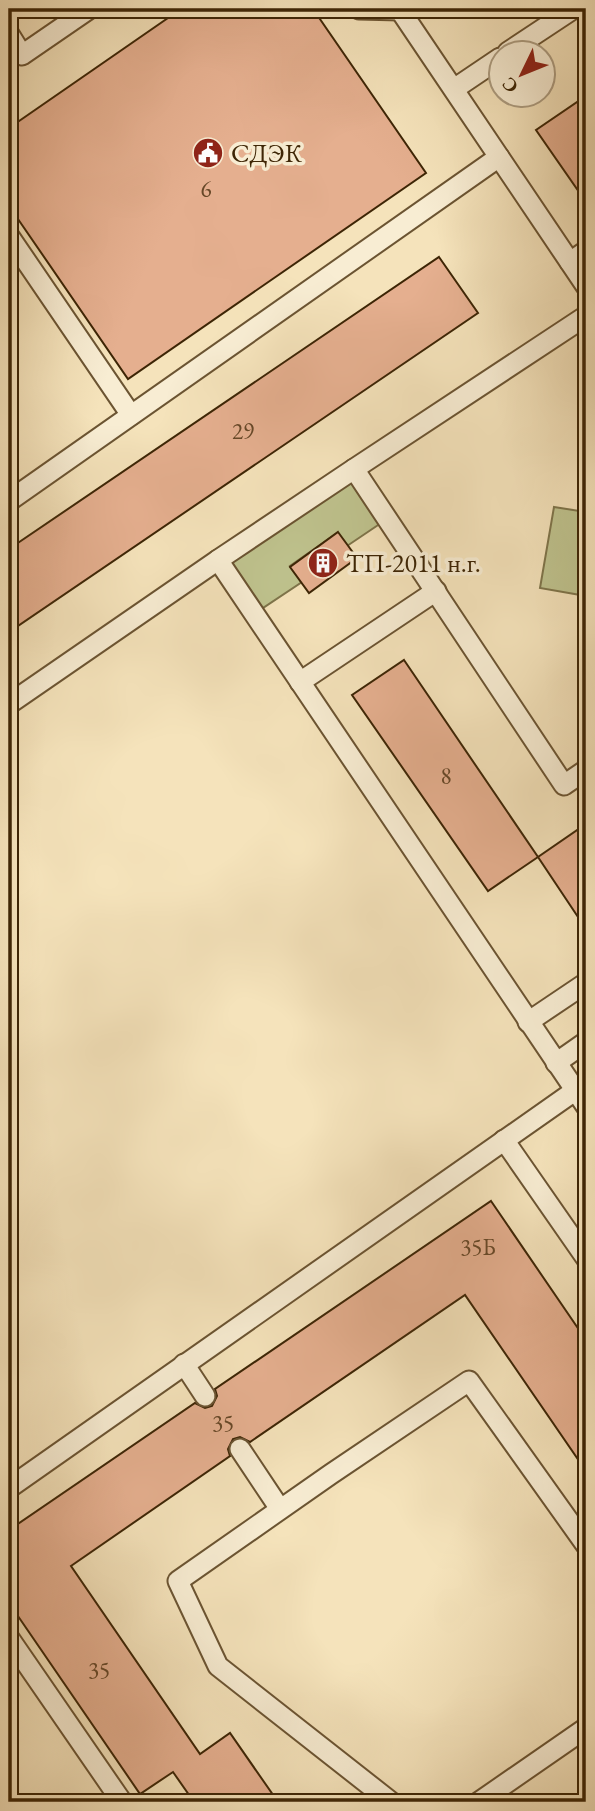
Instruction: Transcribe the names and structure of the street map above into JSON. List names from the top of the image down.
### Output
{
  "places": {
    "public building": ["СДЭК"],
    "building": ["ТП-2011 н.г."]
  },
  "house_numbers": [
    "6",
    "29",
    "8",
    "35Б",
    "35",
    "35"
  ],
  "north": "bottom left"
}
